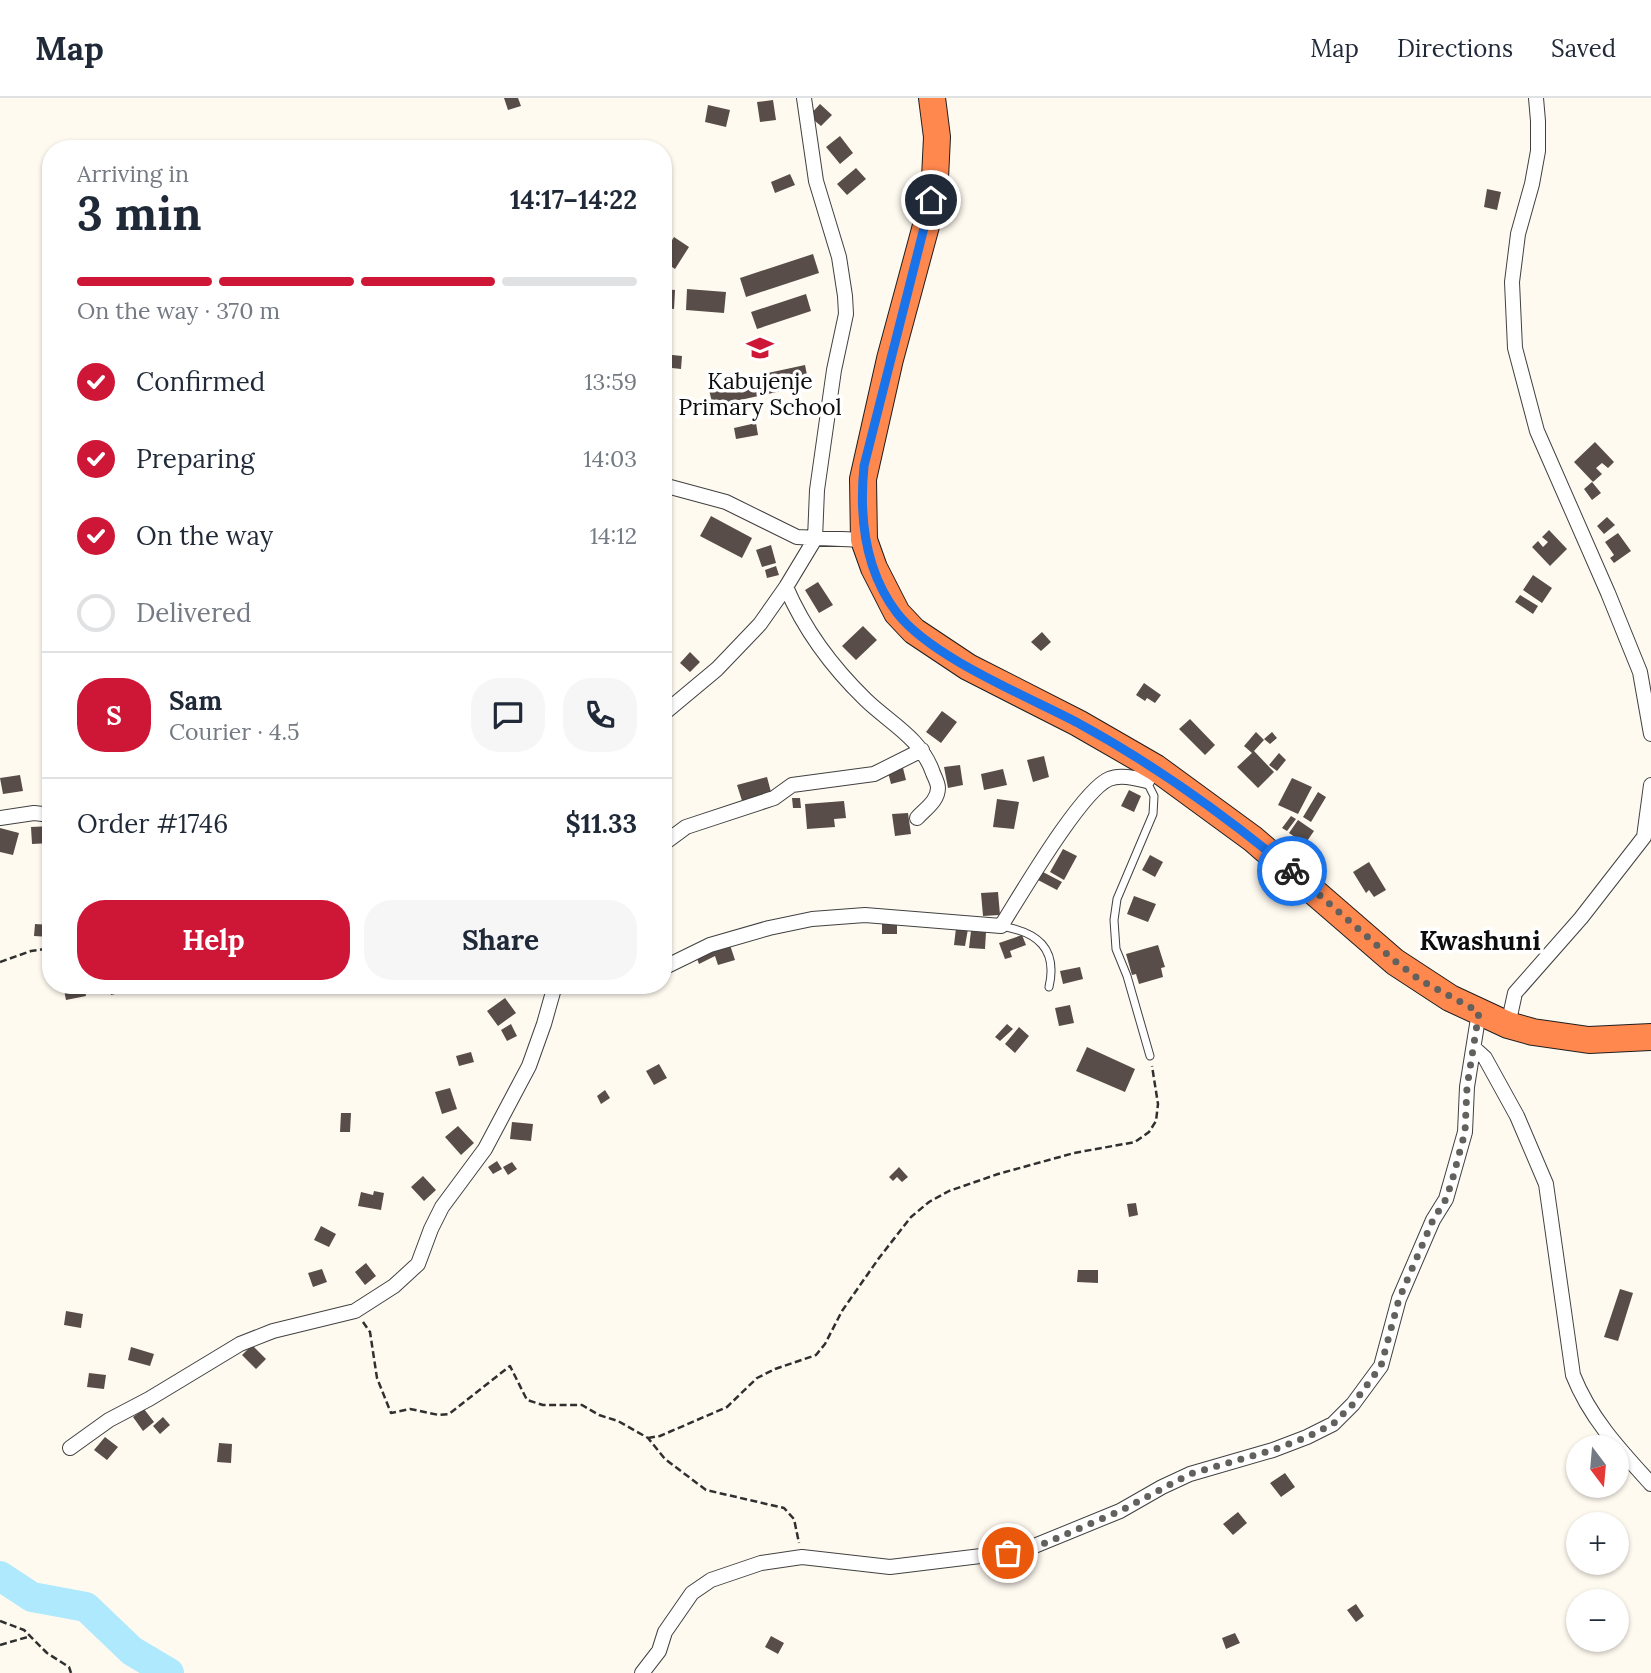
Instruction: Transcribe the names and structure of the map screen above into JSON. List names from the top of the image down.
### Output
{
  "districts": ["Kwashuni"],
  "places": {
    "school or university": ["Kabujenje Primary School"]
  },
  "north": "bottom",
  "page": {
    "header": "Map",
    "nav": ["Map", "Directions", "Saved"],
    "heading": ["3 min", "Arriving in", "14:17–14:22"],
    "panel": [
      "Sam",
      "Courier · 4.5",
      "Order #1746",
      "$11.33"
    ],
    "bar": "On the way · 370 m",
    "list": [
      ["Confirmed", "13:59"],
      ["Preparing", "14:03"],
      ["On the way", "14:12"],
      "Delivered"
    ],
    "round": "S",
    "buttons": ["Help", "Share"],
    "map_buttons": ["+", "−"]
  }
}
